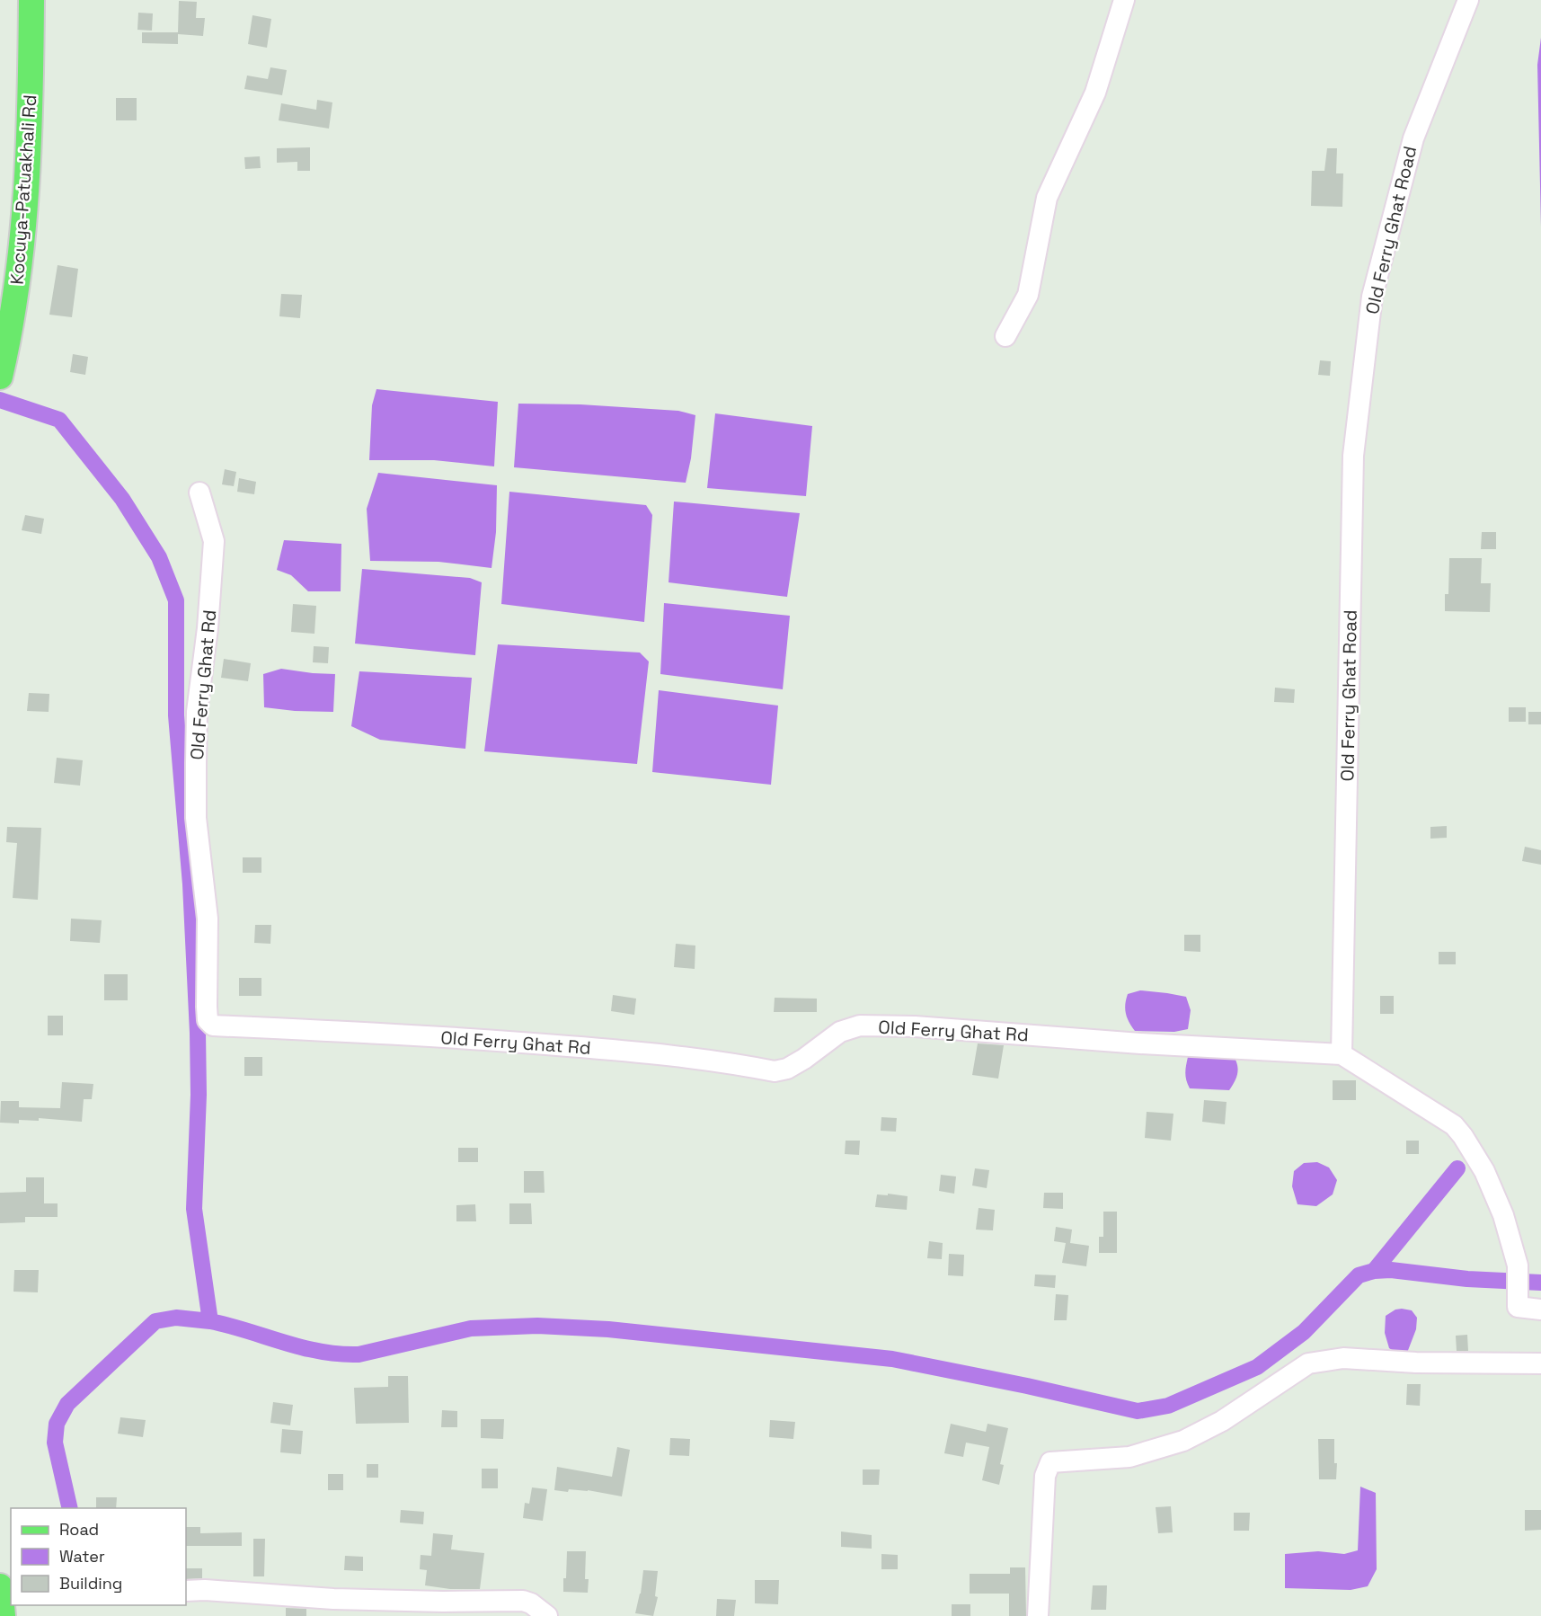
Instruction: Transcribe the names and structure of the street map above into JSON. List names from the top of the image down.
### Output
{
  "streets": {
    "main road": ["Kocuya-Patuakhali Rd"],
    "street": ["Old Ferry Ghat Road", "Old Ferry Ghat Rd"]
  },
  "crossings": [
    ["Old Ferry Ghat Road", "Old Ferry Ghat Rd"]
  ],
  "legend": ["Road", "Water", "Building"]
}
